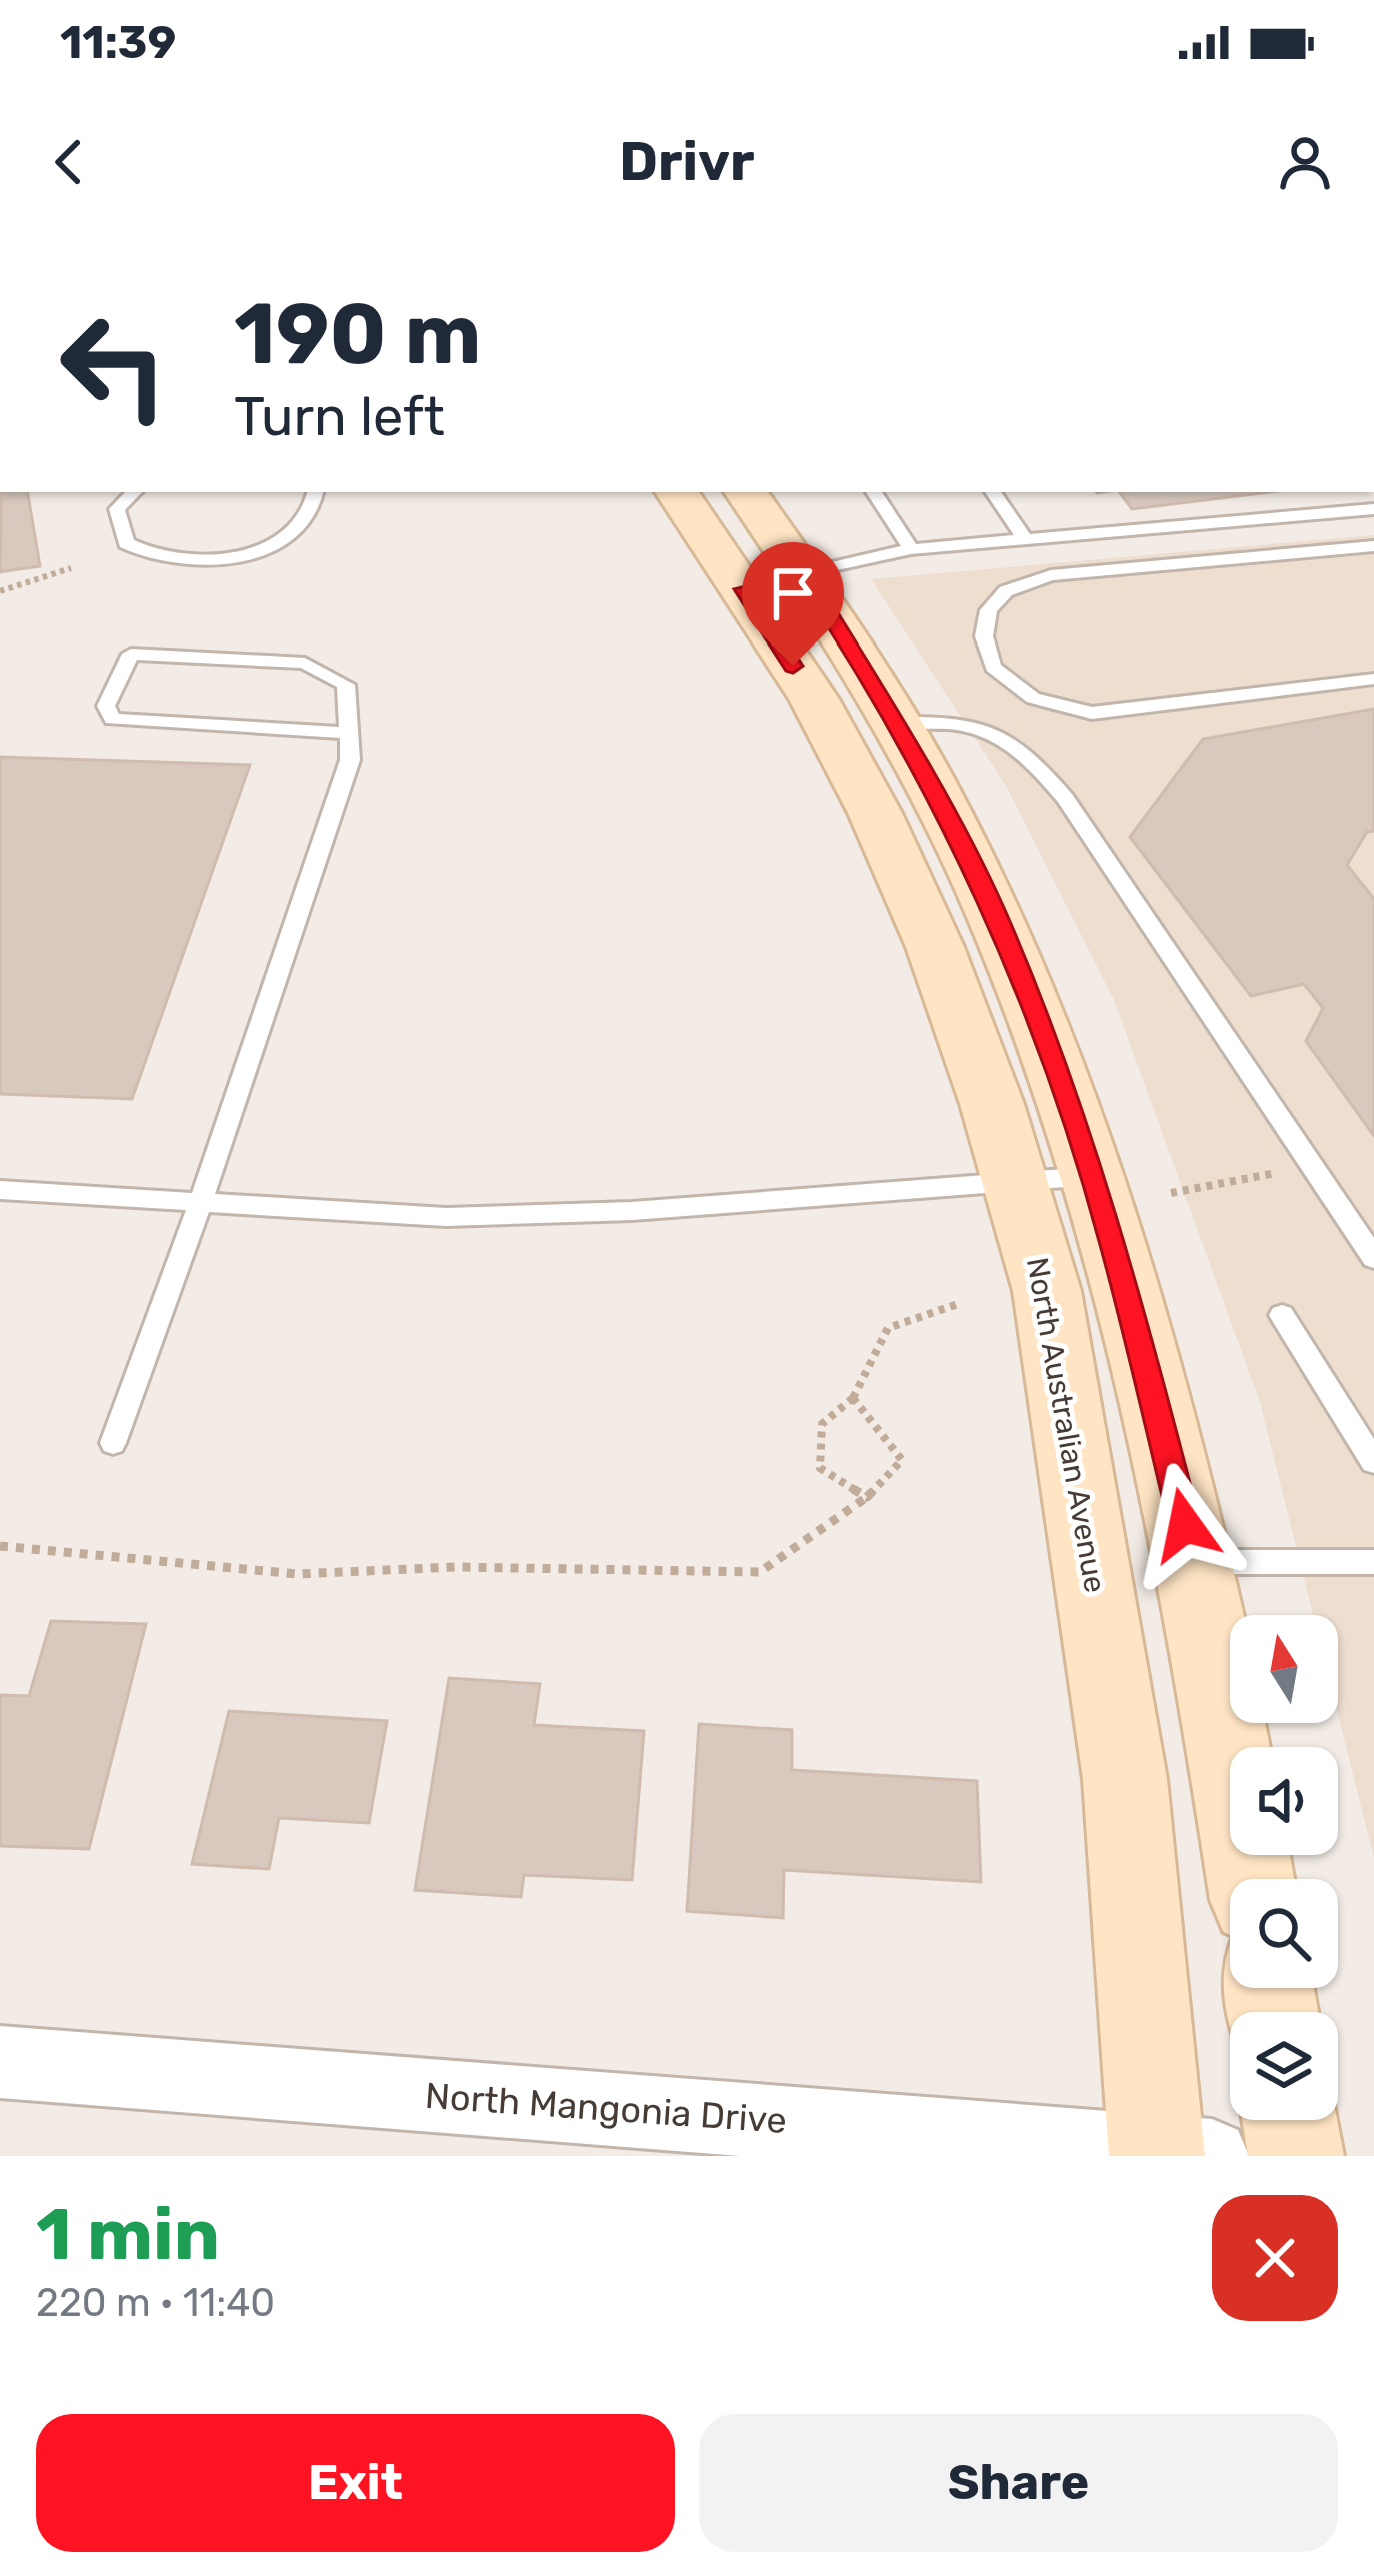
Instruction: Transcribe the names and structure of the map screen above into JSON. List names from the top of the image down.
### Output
{
  "streets": {
    "main road": ["North Australian Avenue"],
    "street": ["North Mangonia Drive"]
  },
  "crossings": [
    ["North Australian Avenue", "North Mangonia Drive"]
  ],
  "north": "top",
  "page": {
    "status": "11:39",
    "header": "Drivr",
    "turn": ["190 m", "Turn left"],
    "heading": ["1 min", "220 m · 11:40"],
    "buttons": ["Exit", "Share"]
  }
}
